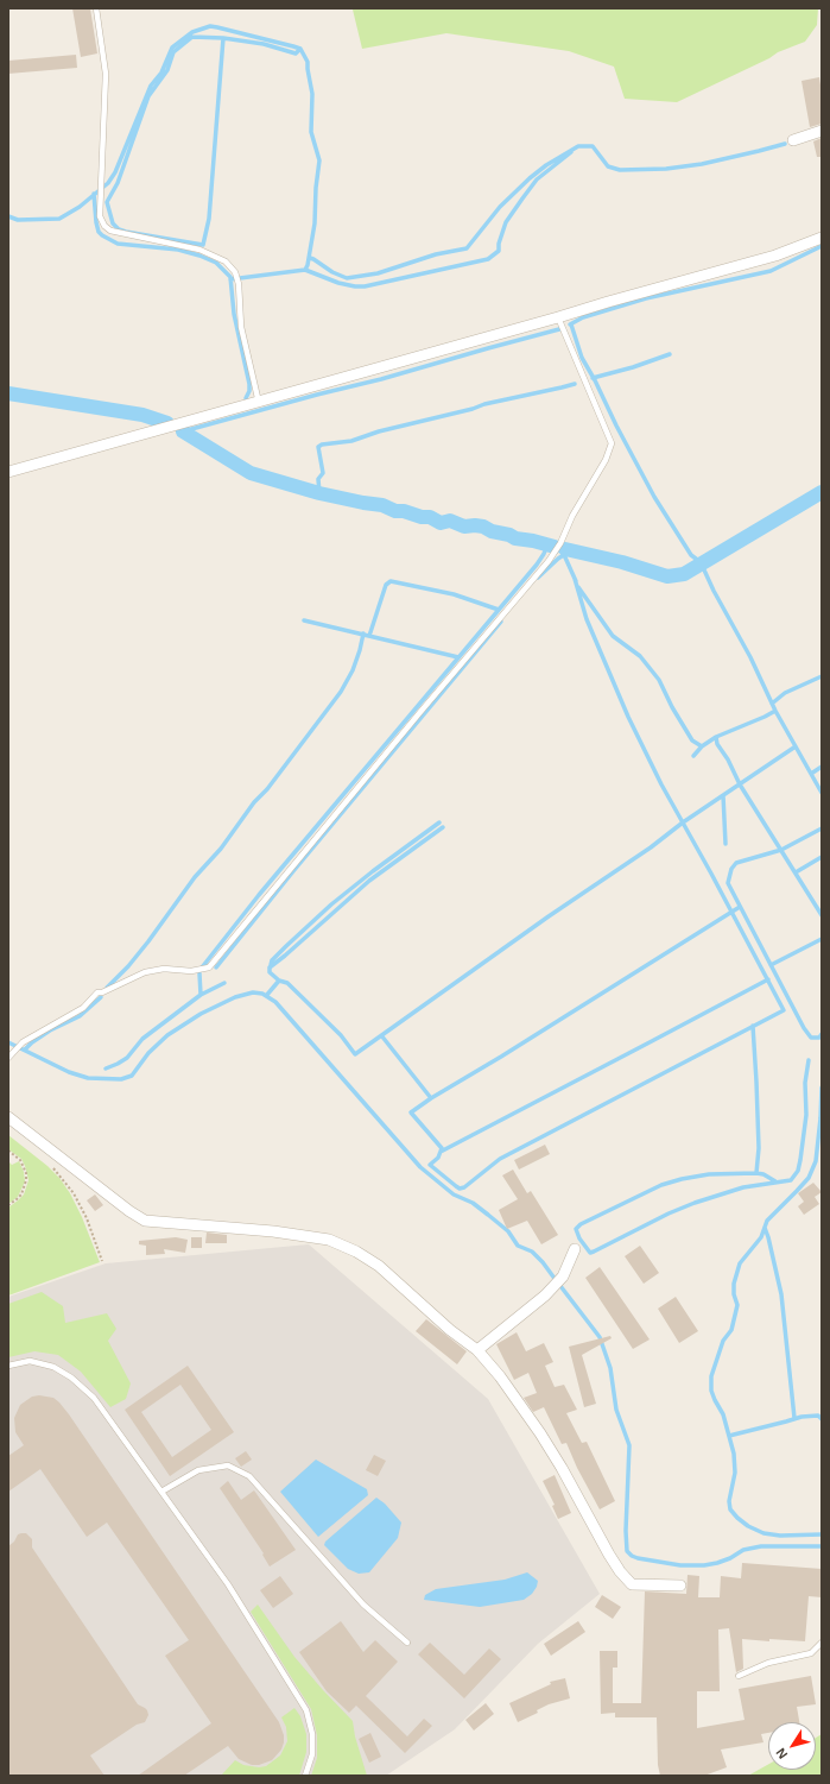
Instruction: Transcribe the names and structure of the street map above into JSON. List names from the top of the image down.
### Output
{
  "north": "bottom left"
}
